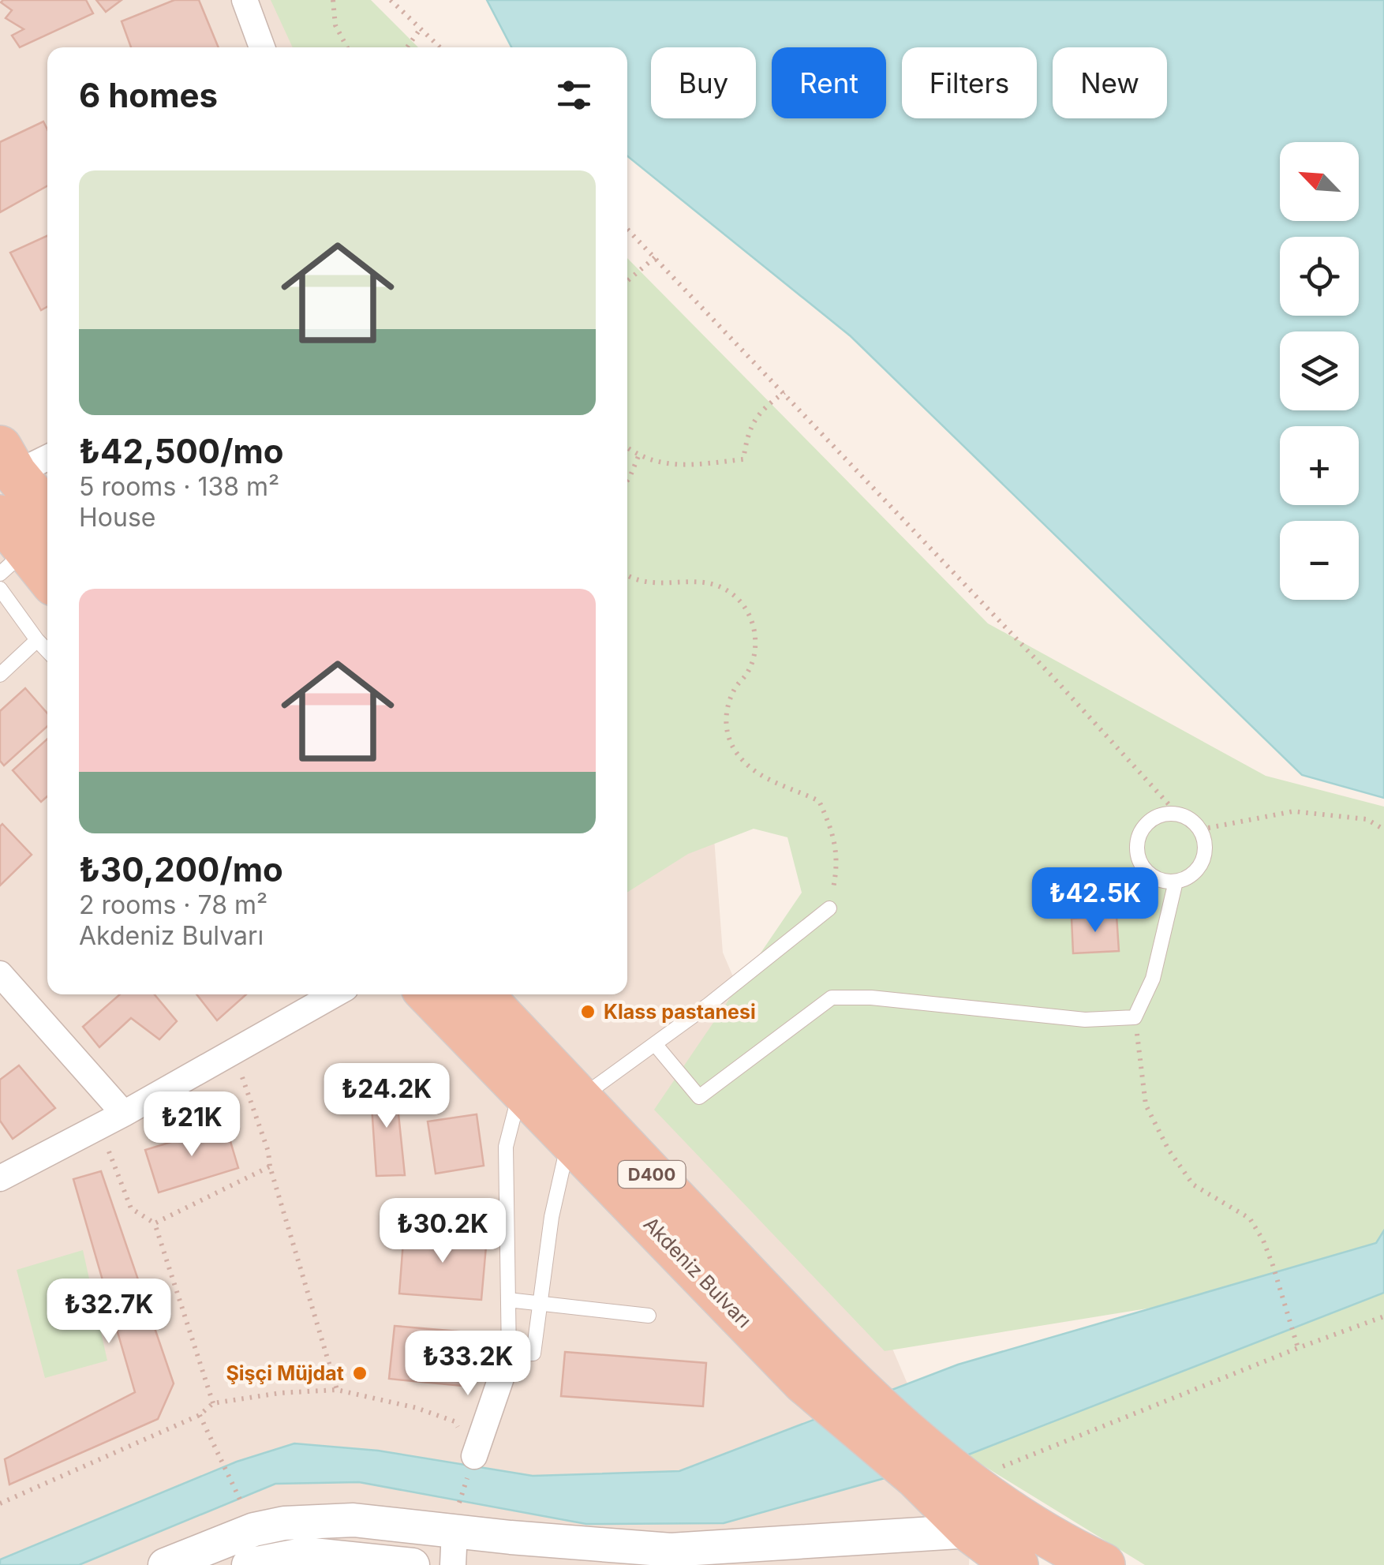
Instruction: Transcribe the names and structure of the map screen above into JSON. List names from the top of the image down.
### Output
{
  "streets": {
    "highway": ["D400", "Akdeniz Bulvarı"]
  },
  "crossings": [
    ["D400", "Akdeniz Bulvarı"]
  ],
  "places": ["Klass pastanesi", "Şişçi Müjdat"],
  "north": "top left",
  "page": {
    "chip": [
      "Buy",
      "Rent",
      "Filters",
      "New"
    ],
    "heading": "6 homes",
    "map_buttons": ["+", "−"],
    "list": [
      {
        "name": "₺42,500/mo",
        "note": "5 rooms · 138 m² · House"
      },
      {
        "name": "₺30,200/mo",
        "note": "2 rooms · 78 m² · Akdeniz Bulvarı"
      }
    ],
    "price": [
      "₺42.5K",
      "₺24.2K",
      "₺21K",
      "₺30.2K",
      "₺32.7K",
      "₺33.2K"
    ]
  }
}
